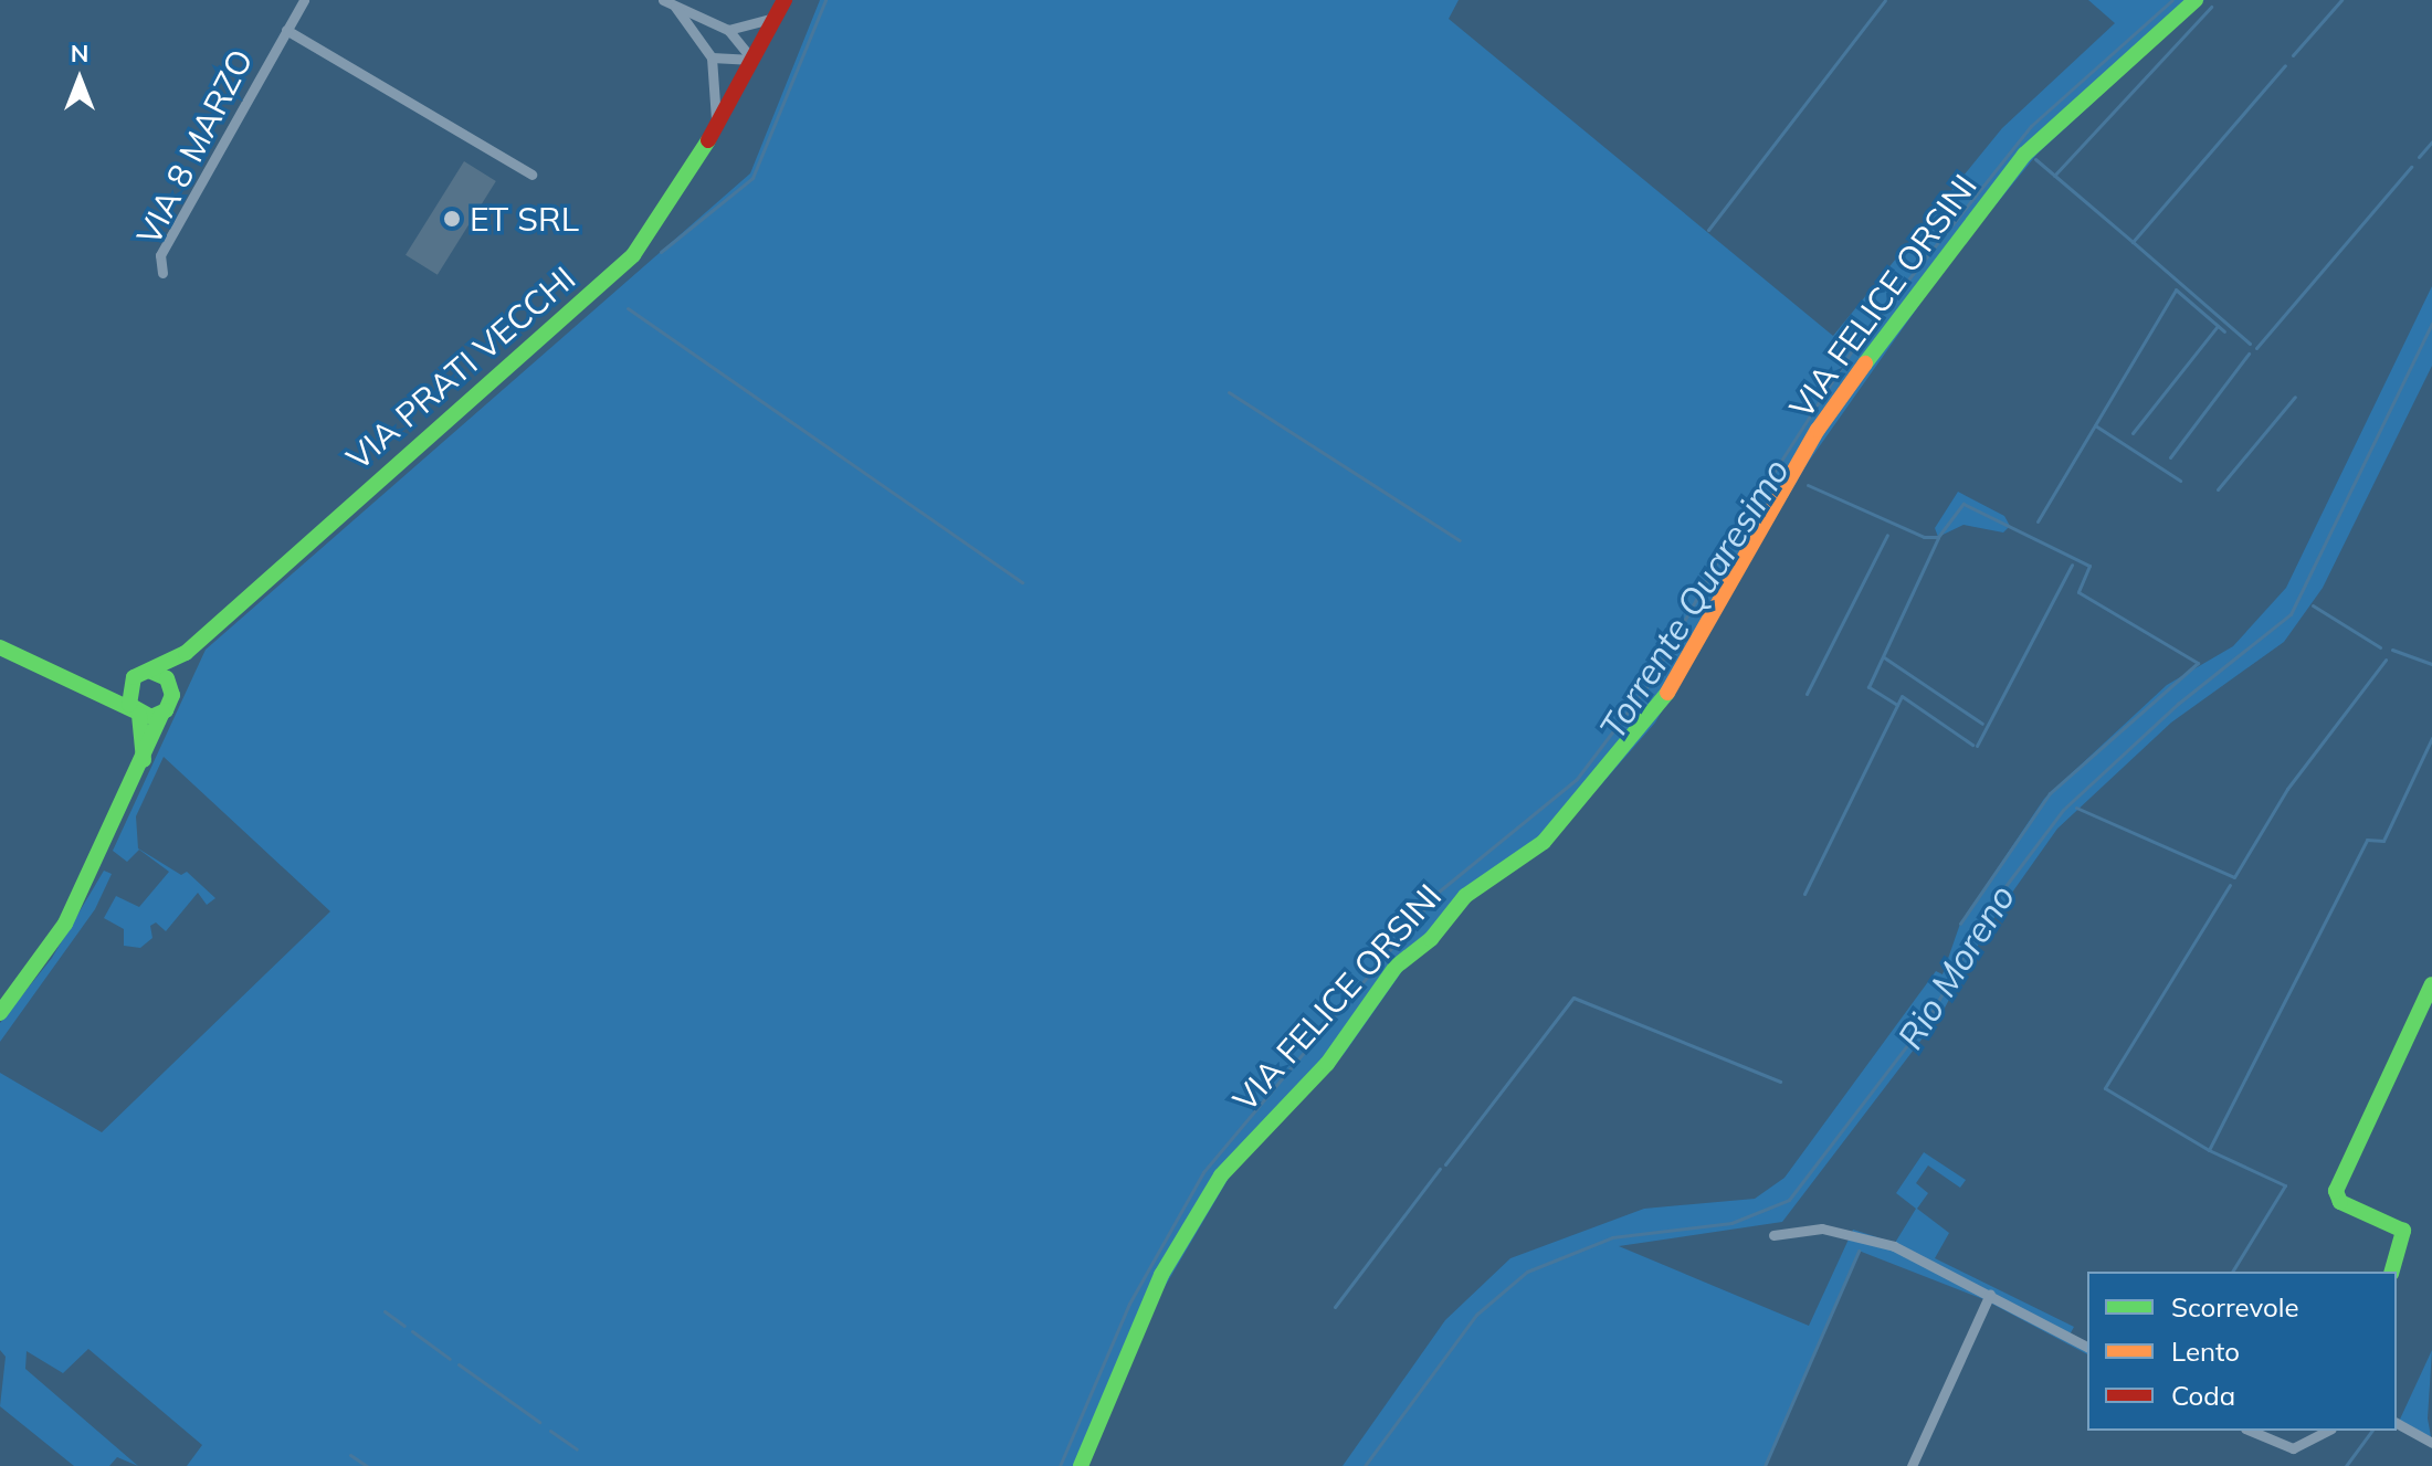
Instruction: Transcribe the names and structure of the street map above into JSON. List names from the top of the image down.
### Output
{
  "streets": {
    "street": ["VIA 8 MARZO", "VIA FELICE ORSINI", "VIA PRATI VECCHI"]
  },
  "water": ["Torrente Quaresimo", "Rio Moreno"],
  "places": ["ET SRL"],
  "legend": ["Scorrevole", "Lento", "Coda"],
  "north": "top"
}
